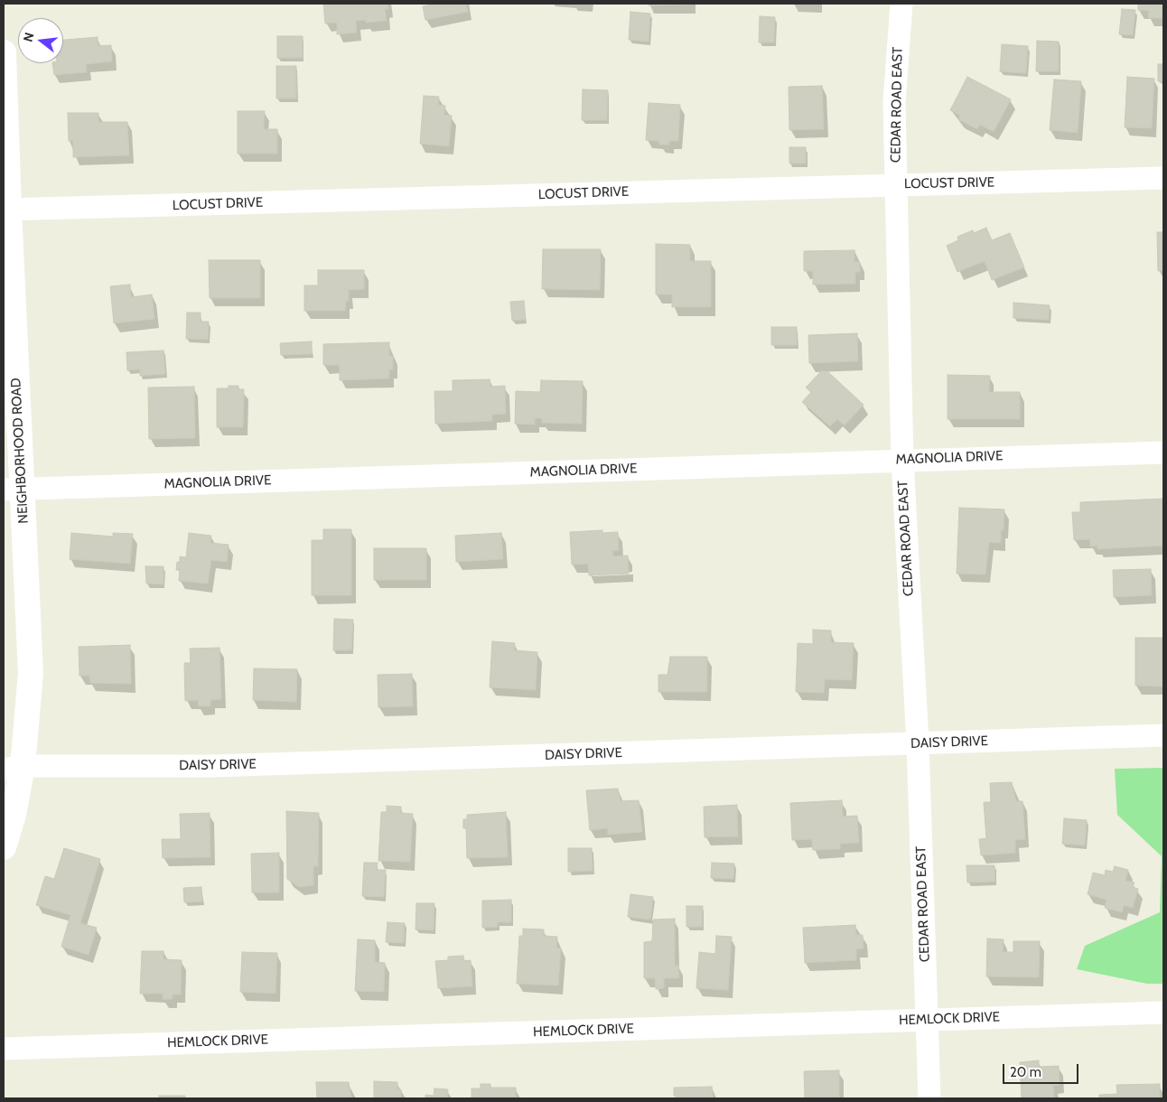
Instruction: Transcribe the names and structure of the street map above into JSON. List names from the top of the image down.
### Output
{
  "streets": {
    "street": [
      "CEDAR ROAD EAST",
      "LOCUST DRIVE",
      "NEIGHBORHOOD ROAD",
      "MAGNOLIA DRIVE",
      "DAISY DRIVE",
      "HEMLOCK DRIVE"
    ]
  },
  "crossings": [
    ["CEDAR ROAD EAST", "LOCUST DRIVE"],
    ["CEDAR ROAD EAST", "MAGNOLIA DRIVE"],
    ["CEDAR ROAD EAST", "DAISY DRIVE"],
    ["CEDAR ROAD EAST", "HEMLOCK DRIVE"],
    ["LOCUST DRIVE", "NEIGHBORHOOD ROAD"],
    ["NEIGHBORHOOD ROAD", "MAGNOLIA DRIVE"],
    ["NEIGHBORHOOD ROAD", "DAISY DRIVE"]
  ],
  "scale_bar": "20 m",
  "north": "left"
}
